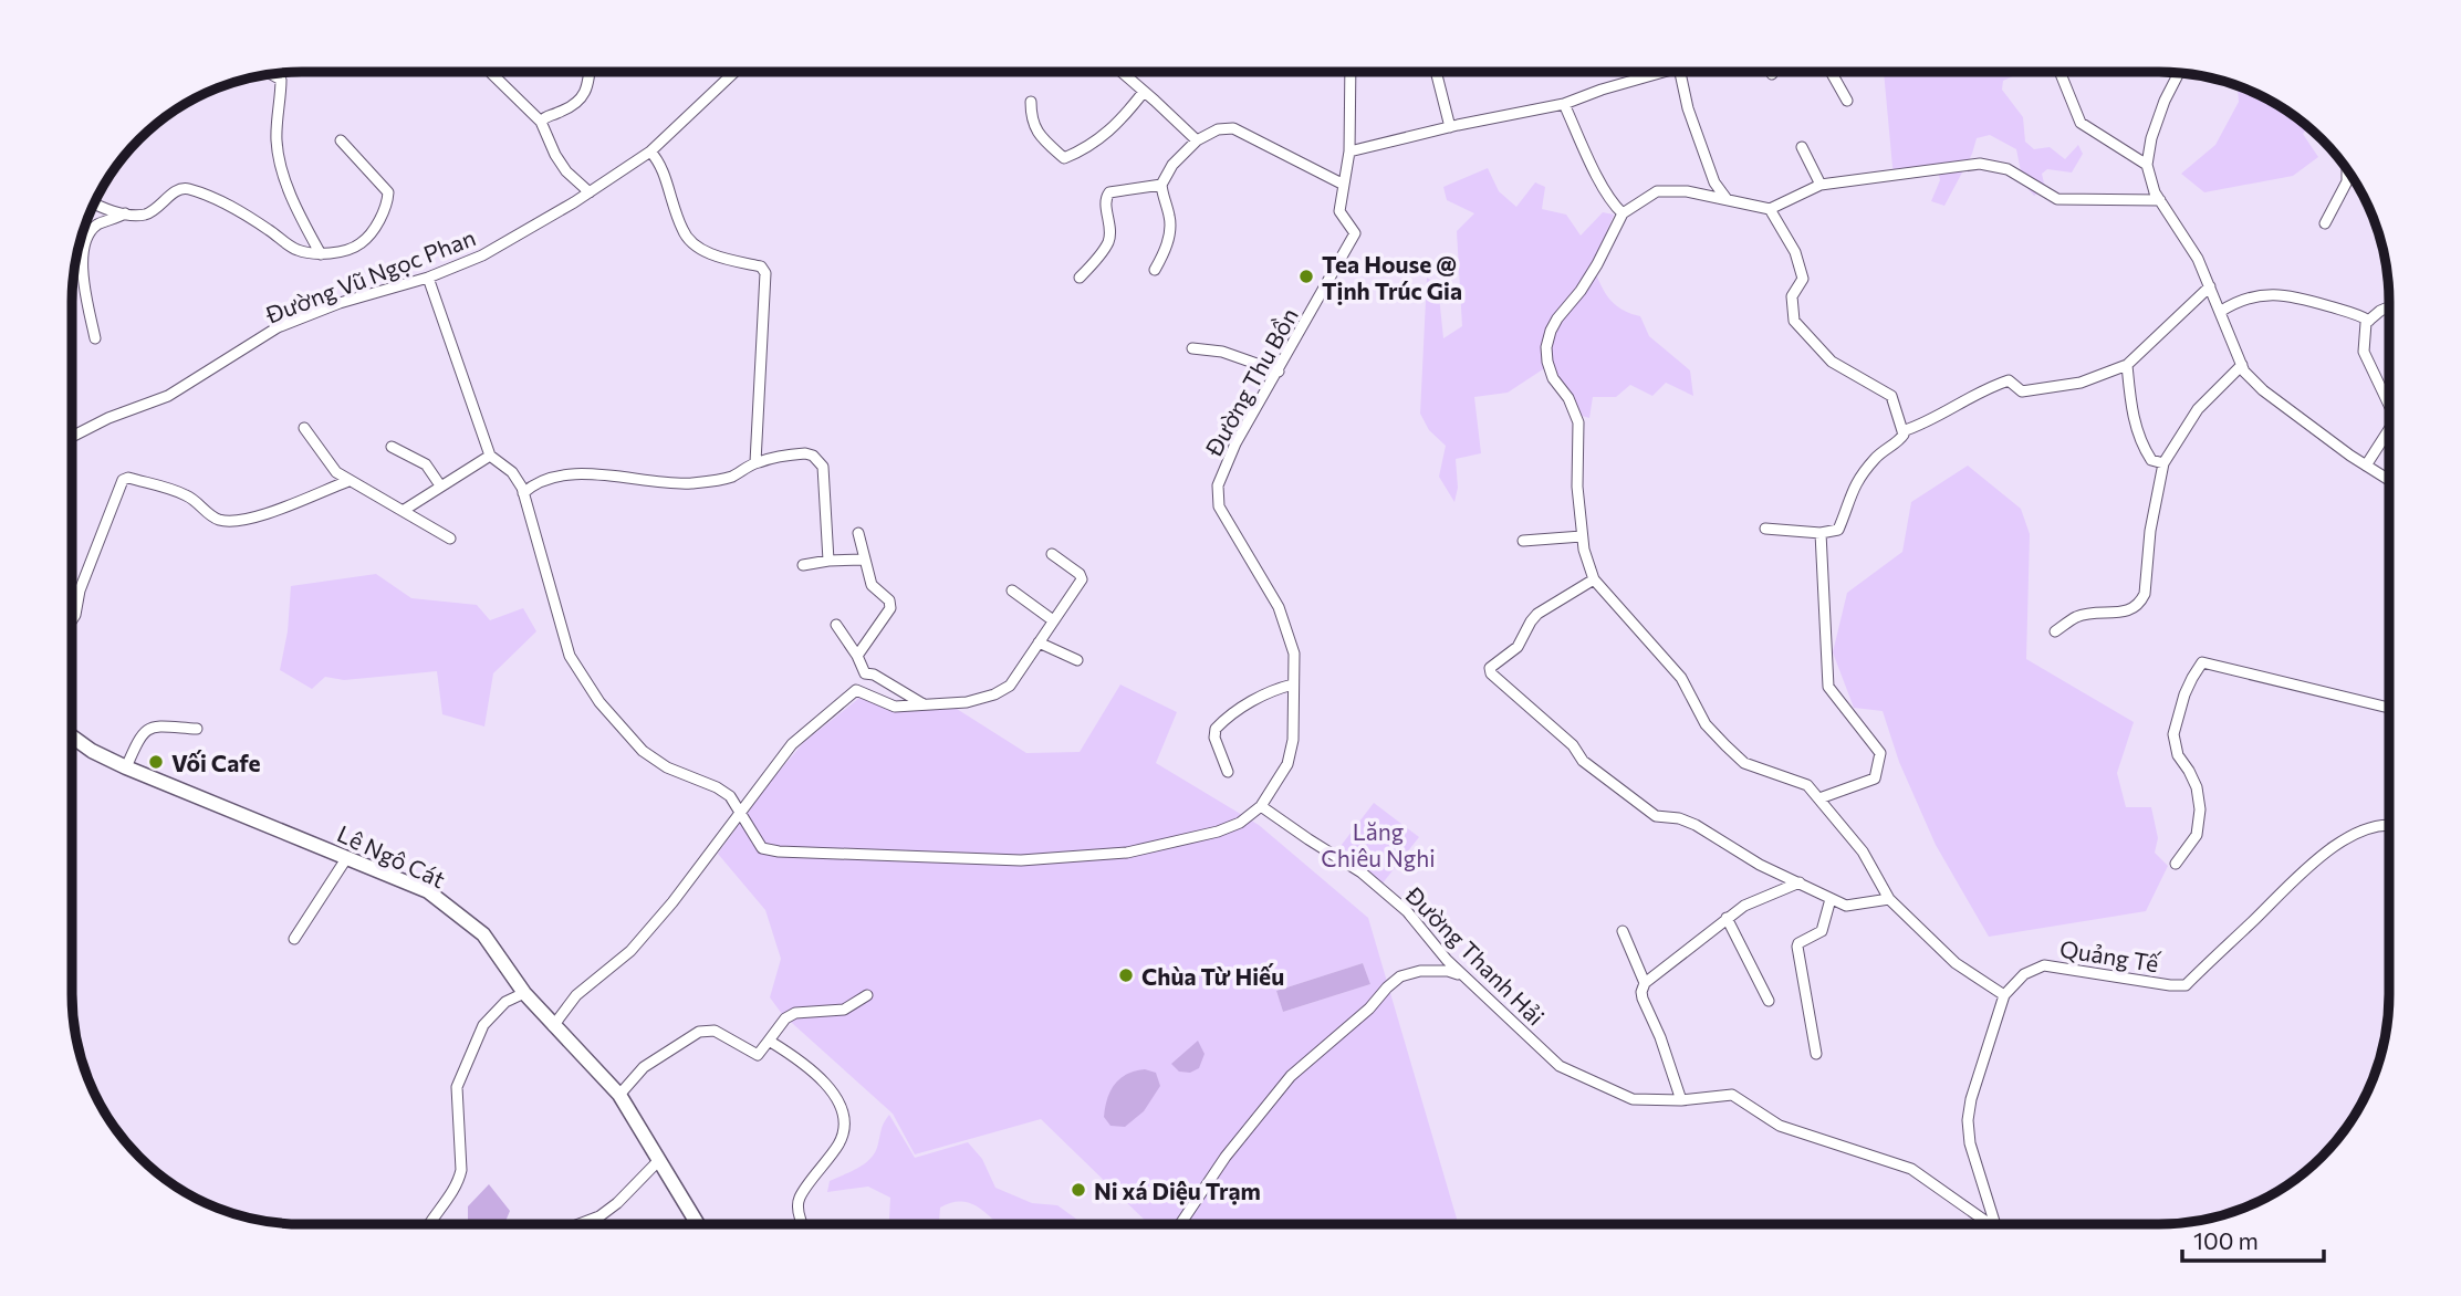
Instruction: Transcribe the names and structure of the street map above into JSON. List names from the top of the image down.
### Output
{
  "streets": {
    "street": [
      "Đường Vũ Ngọc Phan",
      "Đường Thu Bồn",
      "Lê Ngô Cát",
      "Đường Thanh Hải",
      "Quảng Tế"
    ]
  },
  "crossings": [
    ["Đường Thu Bồn", "Đường Thanh Hải"]
  ],
  "parks": ["Lăng Chiêu Nghi"],
  "places": [
    "Tea House @ Tịnh Trúc Gia",
    "Vối Cafe",
    "Chùa Từ Hiếu",
    "Ni xá Diệu Trạm"
  ],
  "scale_bar": "100 m"
}
